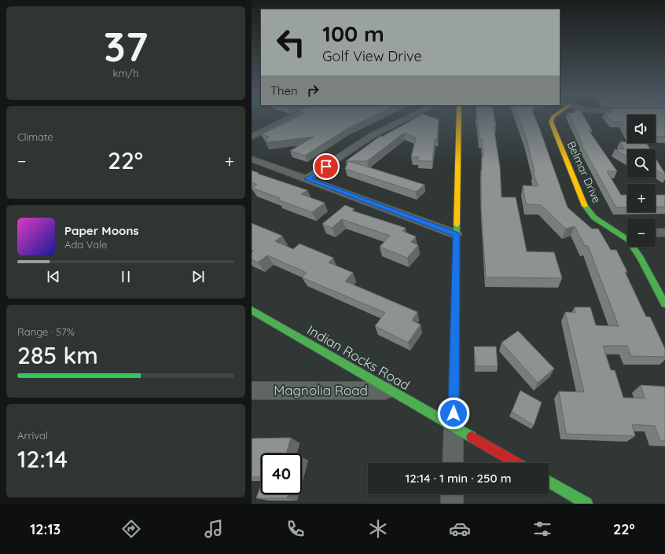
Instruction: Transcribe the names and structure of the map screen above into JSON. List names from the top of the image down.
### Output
{
  "streets": {
    "street": ["Belmar Drive", "Indian Rocks Road", "Magnolia Road"]
  },
  "crossings": [
    ["Indian Rocks Road", "Magnolia Road"]
  ],
  "page": {
    "tile": [
      ["37", "km/h"],
      "Climate",
      ["Range · 57%", "285 km"],
      ["Arrival", "12:14"]
    ],
    "turn": ["100 m", "Golf View Drive"],
    "then": "Then",
    "map_buttons": ["+", "−"],
    "heat": ["−", "22°", "+"],
    "song": ["Paper Moons", "Ada Vale"],
    "limit": "40",
    "trip": "12:14 · 1 min · 250 m",
    "tabs": ["12:13", "22°"]
  }
}
